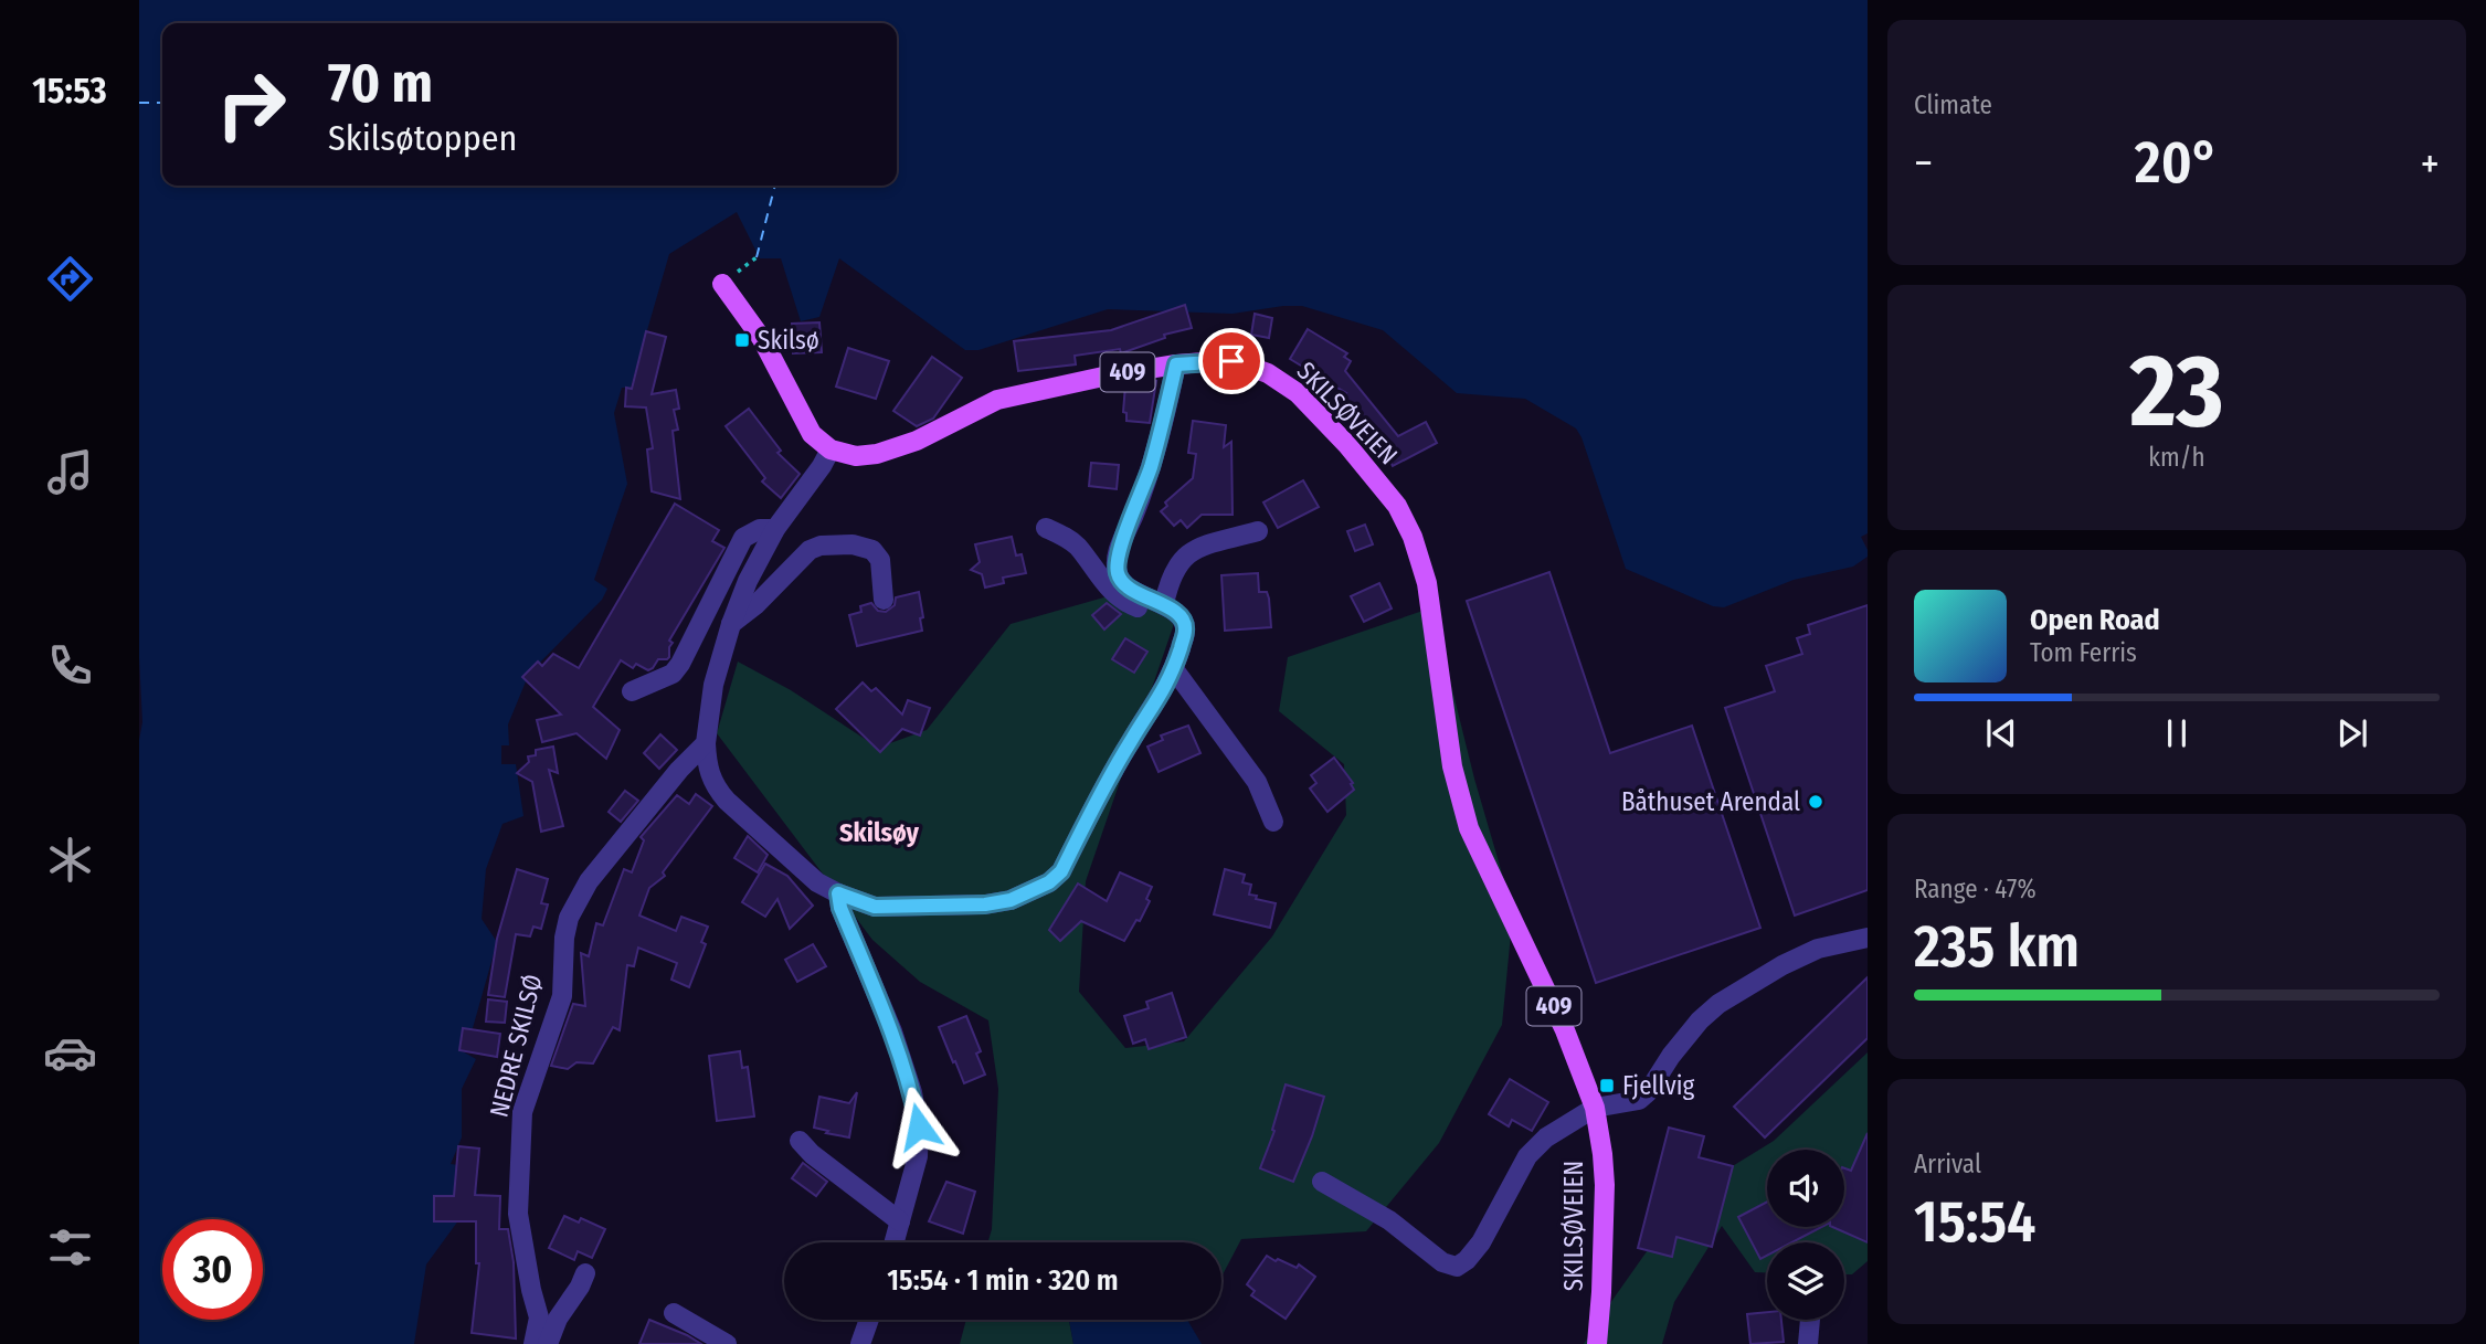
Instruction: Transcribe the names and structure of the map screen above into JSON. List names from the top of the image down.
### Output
{
  "streets": {
    "main road": ["409", "SKILSØVEIEN"],
    "street": ["NEDRE SKILSØ"]
  },
  "districts": ["Skilsøy"],
  "places": {
    "transit": ["Skilsø", "Fjellvig"],
    "other": ["Båthuset Arendal"]
  },
  "page": {
    "tabs": "15:53",
    "tile": [
      "Climate",
      ["23", "km/h"],
      ["Range · 47%", "235 km"],
      ["Arrival", "15:54"]
    ],
    "turn": ["70 m", "Skilsøtoppen"],
    "heat": ["−", "20°", "+"],
    "song": ["Open Road", "Tom Ferris"],
    "limit": "30",
    "trip": "15:54 · 1 min · 320 m"
  }
}
